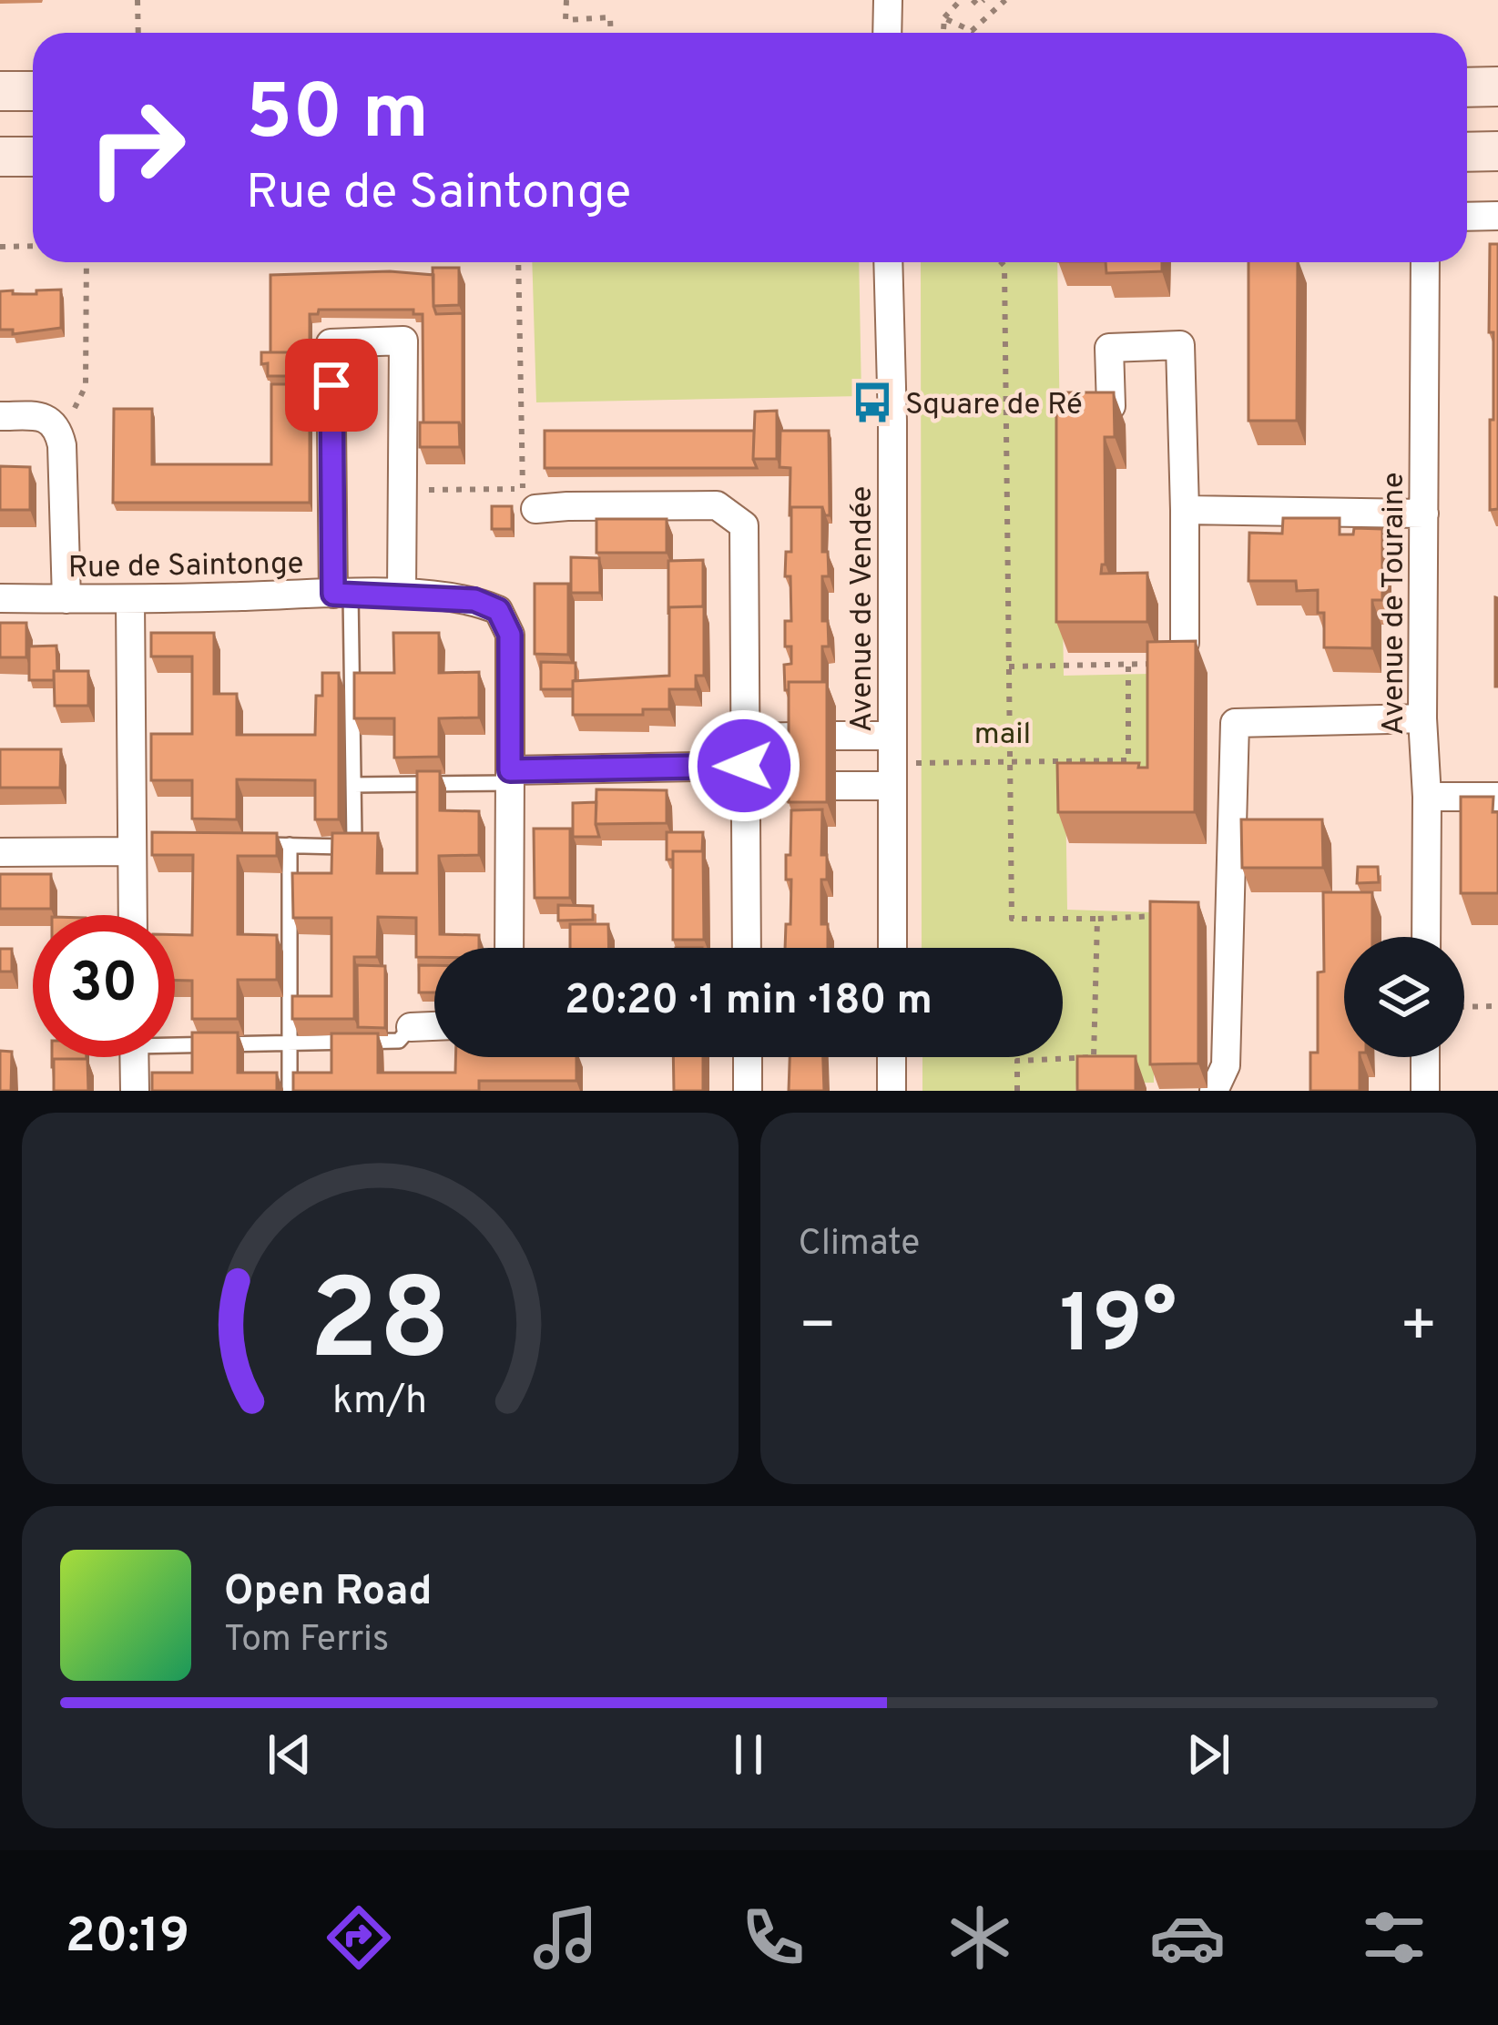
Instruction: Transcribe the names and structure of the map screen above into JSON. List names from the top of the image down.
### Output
{
  "streets": {
    "street": ["Rue de Saintonge", "Avenue de Touraine", "Avenue de Vendée"]
  },
  "parks": ["mail"],
  "places": {
    "bus stop": ["Square de Ré"]
  },
  "page": {
    "turn": ["50 m", "Rue de Saintonge"],
    "limit": "30",
    "trip": "20:20 · 1 min · 180 m",
    "tile": "Climate",
    "heat": ["−", "19°", "+"],
    "song": ["Open Road", "Tom Ferris"],
    "tabs": "20:19",
    "gauge": ["28", "km/h"]
  }
}
